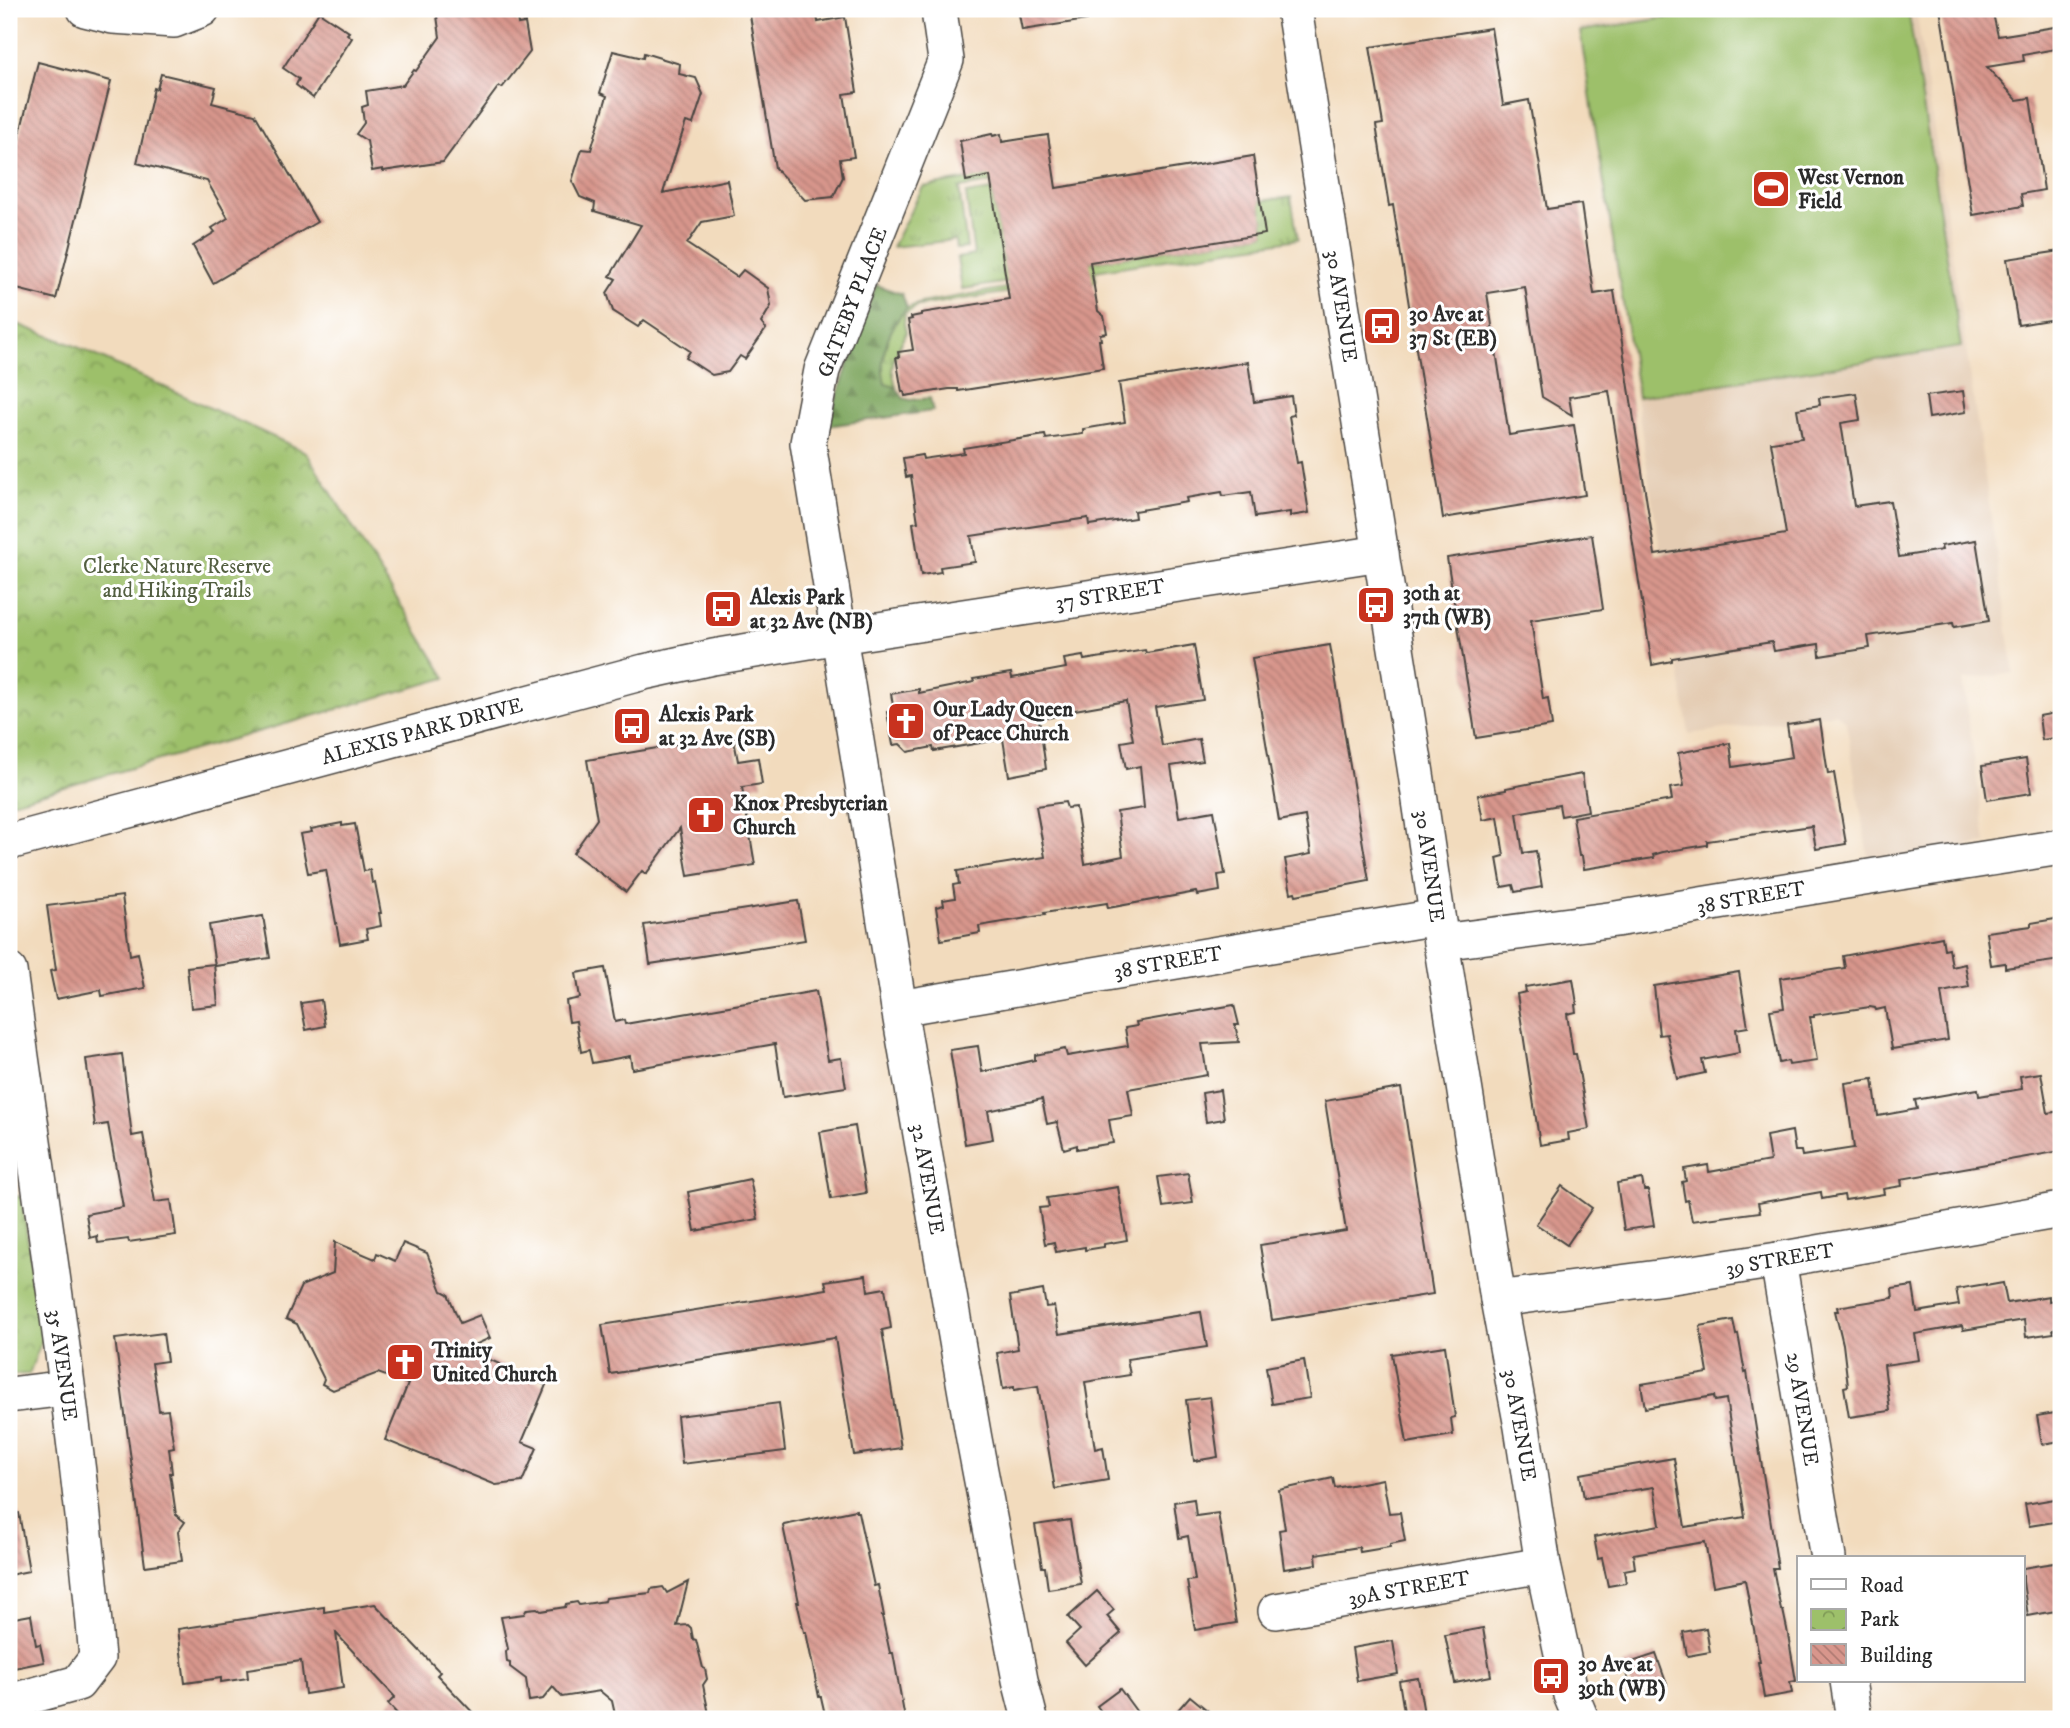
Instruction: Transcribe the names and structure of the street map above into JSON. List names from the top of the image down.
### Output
{
  "streets": {
    "street": [
      "GATEBY PLACE",
      "30 AVENUE",
      "37 STREET",
      "ALEXIS PARK DRIVE",
      "38 STREET",
      "32 AVENUE",
      "39 STREET",
      "35 AVENUE",
      "29 AVENUE",
      "39A STREET"
    ]
  },
  "crossings": [
    ["GATEBY PLACE", "37 STREET"],
    ["GATEBY PLACE", "ALEXIS PARK DRIVE"],
    ["GATEBY PLACE", "32 AVENUE"],
    ["30 AVENUE", "37 STREET"],
    ["30 AVENUE", "38 STREET"],
    ["30 AVENUE", "39 STREET"],
    ["30 AVENUE", "39A STREET"],
    ["37 STREET", "ALEXIS PARK DRIVE"],
    ["37 STREET", "32 AVENUE"],
    ["ALEXIS PARK DRIVE", "32 AVENUE"],
    ["38 STREET", "32 AVENUE"],
    ["39 STREET", "29 AVENUE"]
  ],
  "parks": ["Clerke Nature Reserve and Hiking Trails"],
  "places": {
    "sports": ["West Vernon Field"],
    "bus stop": [
      "30 Ave at 37 St (EB)",
      "30th at 37th (WB)",
      "Alexis Park at 32 Ave (NB)",
      "Alexis Park at 32 Ave (SB)",
      "30 Ave at 39th (WB)"
    ],
    "church": ["Our Lady Queen of Peace Church", "Knox Presbyterian Church", "Trinity United Church"]
  },
  "legend": ["Road", "Park", "Building"]
}
